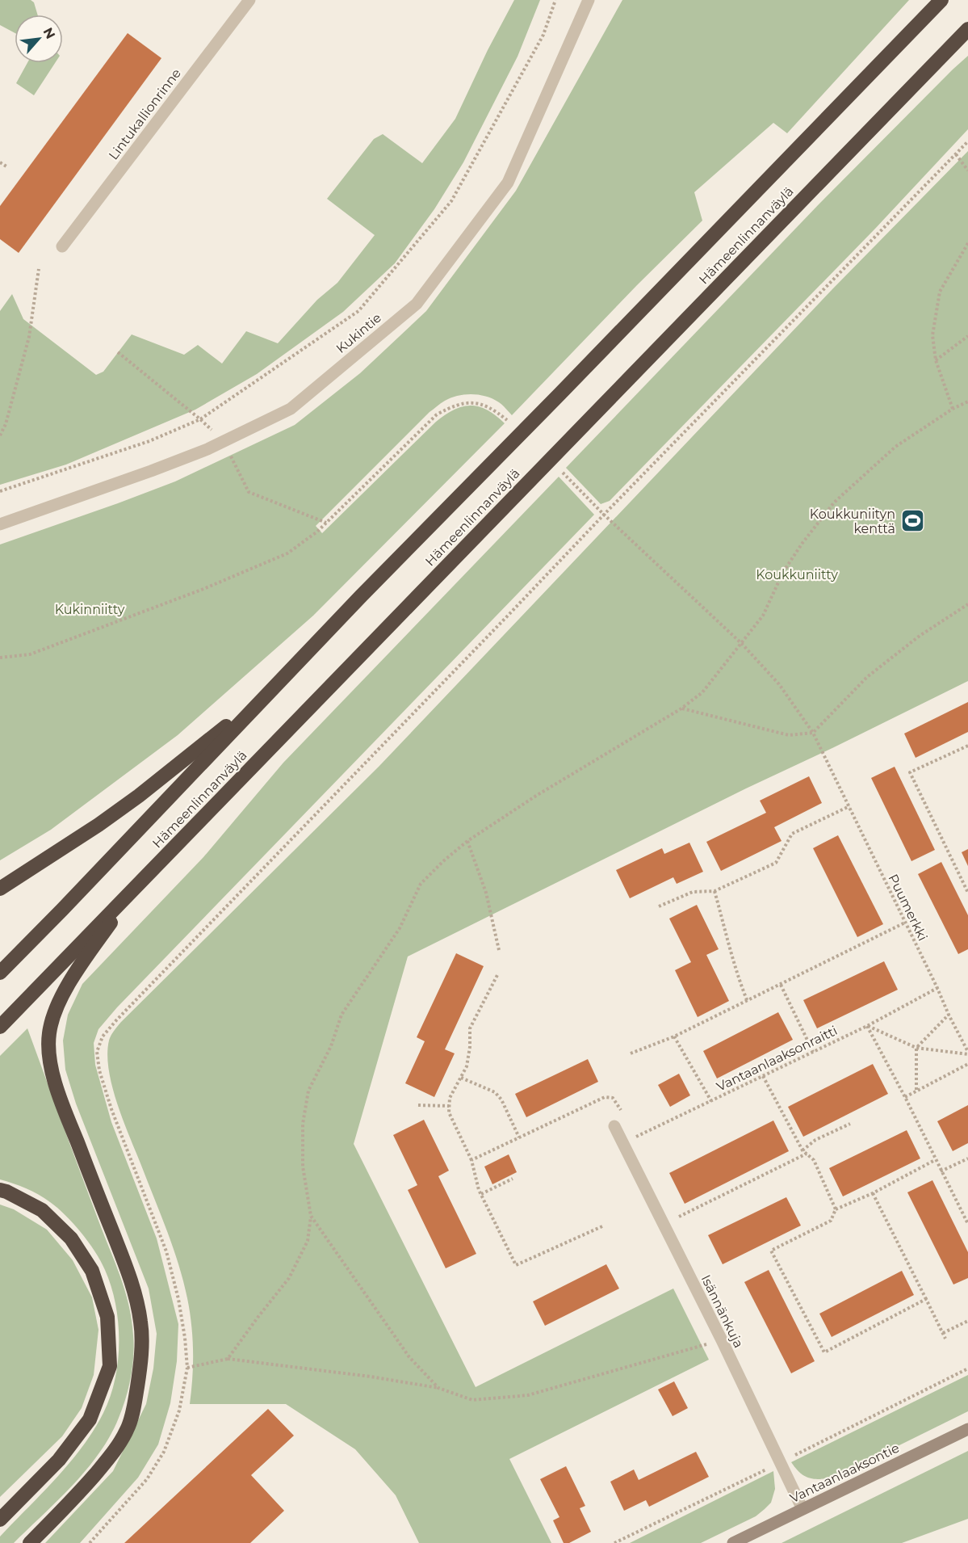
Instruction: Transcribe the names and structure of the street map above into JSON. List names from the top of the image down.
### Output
{
  "streets": {
    "highway": ["Hämeenlinnanväylä"],
    "main road": ["Vantaanlaaksontie"],
    "street": ["Lintukallionrinne", "Kukintie", "Isännänkuja"],
    "path": ["Puumerkki", "Vantaanlaaksonraitti"]
  },
  "crossings": [
    ["Puumerkki", "Vantaanlaaksonraitti"],
    ["Vantaanlaaksonraitti", "Isännänkuja"],
    ["Isännänkuja", "Vantaanlaaksontie"]
  ],
  "parks": ["Koukkuniitty", "Kukinniitty"],
  "places": {
    "sports": ["Koukkuniityn kenttä"]
  },
  "north": "top right"
}
